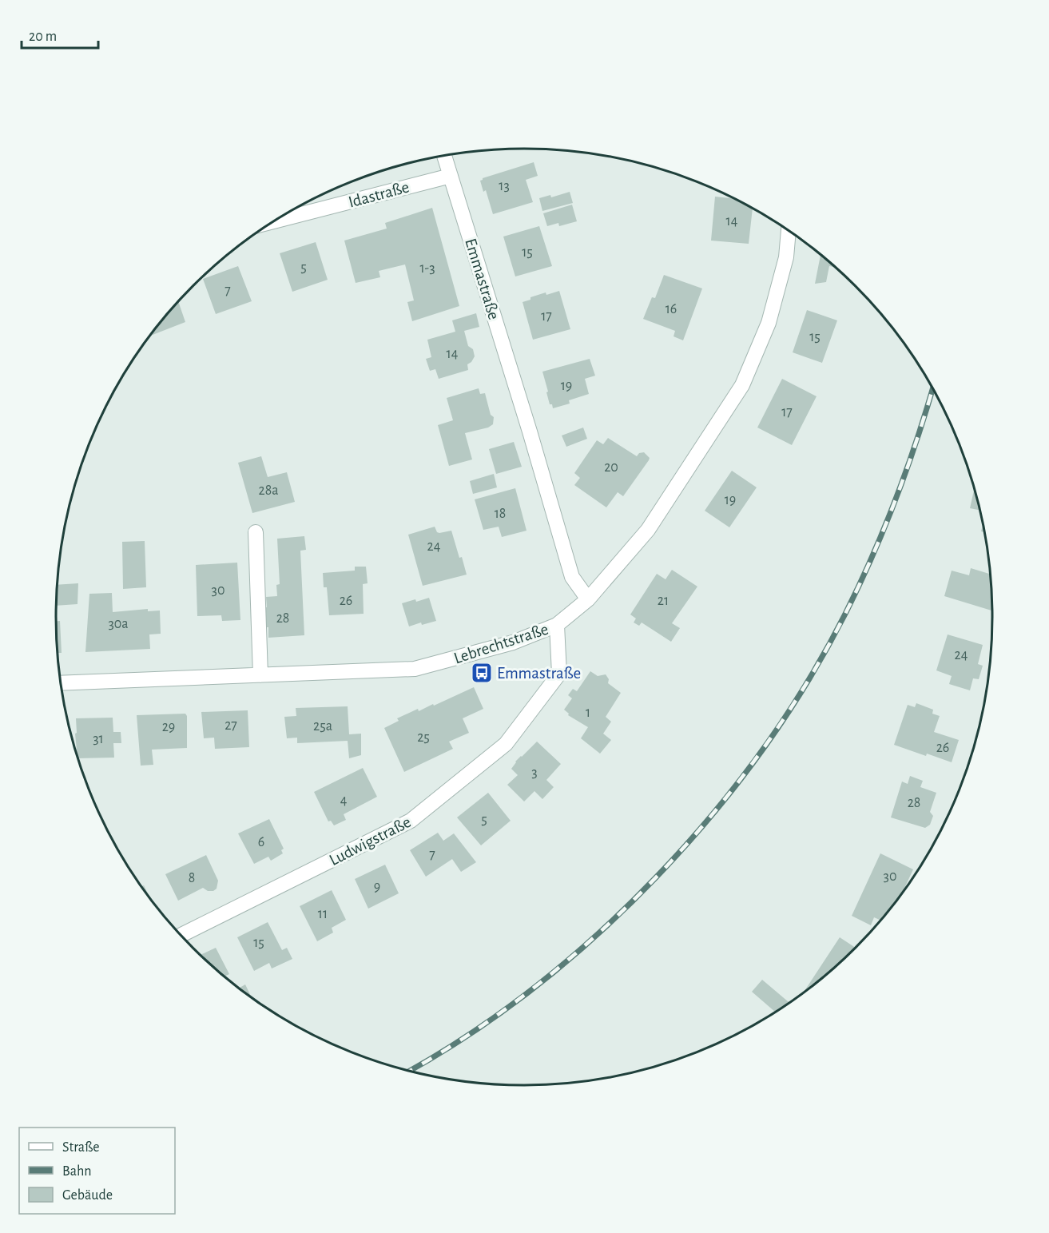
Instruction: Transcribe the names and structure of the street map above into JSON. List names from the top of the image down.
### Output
{
  "streets": {
    "street": [
      "Idastraße",
      "Emmastraße",
      "Lebrechtstraße",
      "Ludwigstraße"
    ]
  },
  "crossings": [
    ["Idastraße", "Emmastraße"],
    ["Emmastraße", "Lebrechtstraße"],
    ["Lebrechtstraße", "Ludwigstraße"]
  ],
  "places": {
    "bus stop": ["Emmastraße"]
  },
  "house_numbers": [
    "13",
    "14",
    "15",
    "5",
    "1-3",
    "7",
    "16",
    "17",
    "15",
    "14",
    "19",
    "17",
    "20",
    "28a",
    "19",
    "18",
    "24",
    "30",
    "26",
    "21",
    "28",
    "30a",
    "24",
    "1",
    "27",
    "25a",
    "29",
    "25",
    "31",
    "26",
    "3",
    "4",
    "28",
    "5",
    "6",
    "7",
    "30",
    "8",
    "9",
    "11",
    "15"
  ],
  "legend": ["Straße", "Bahn", "Gebäude"],
  "scale_bar": "20 m"
}
